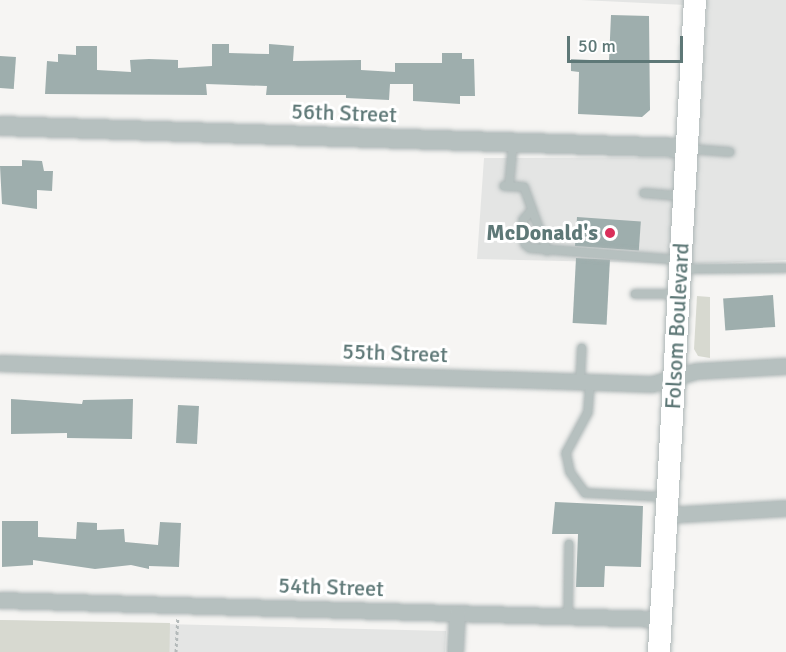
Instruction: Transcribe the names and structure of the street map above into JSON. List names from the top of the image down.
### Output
{
  "streets": {
    "main road": ["Folsom Boulevard"],
    "street": ["56th Street", "55th Street", "54th Street"]
  },
  "crossings": [
    ["56th Street", "Folsom Boulevard"],
    ["Folsom Boulevard", "55th Street"],
    ["Folsom Boulevard", "54th Street"]
  ],
  "places": ["McDonald's"],
  "scale_bar": "50 m"
}
